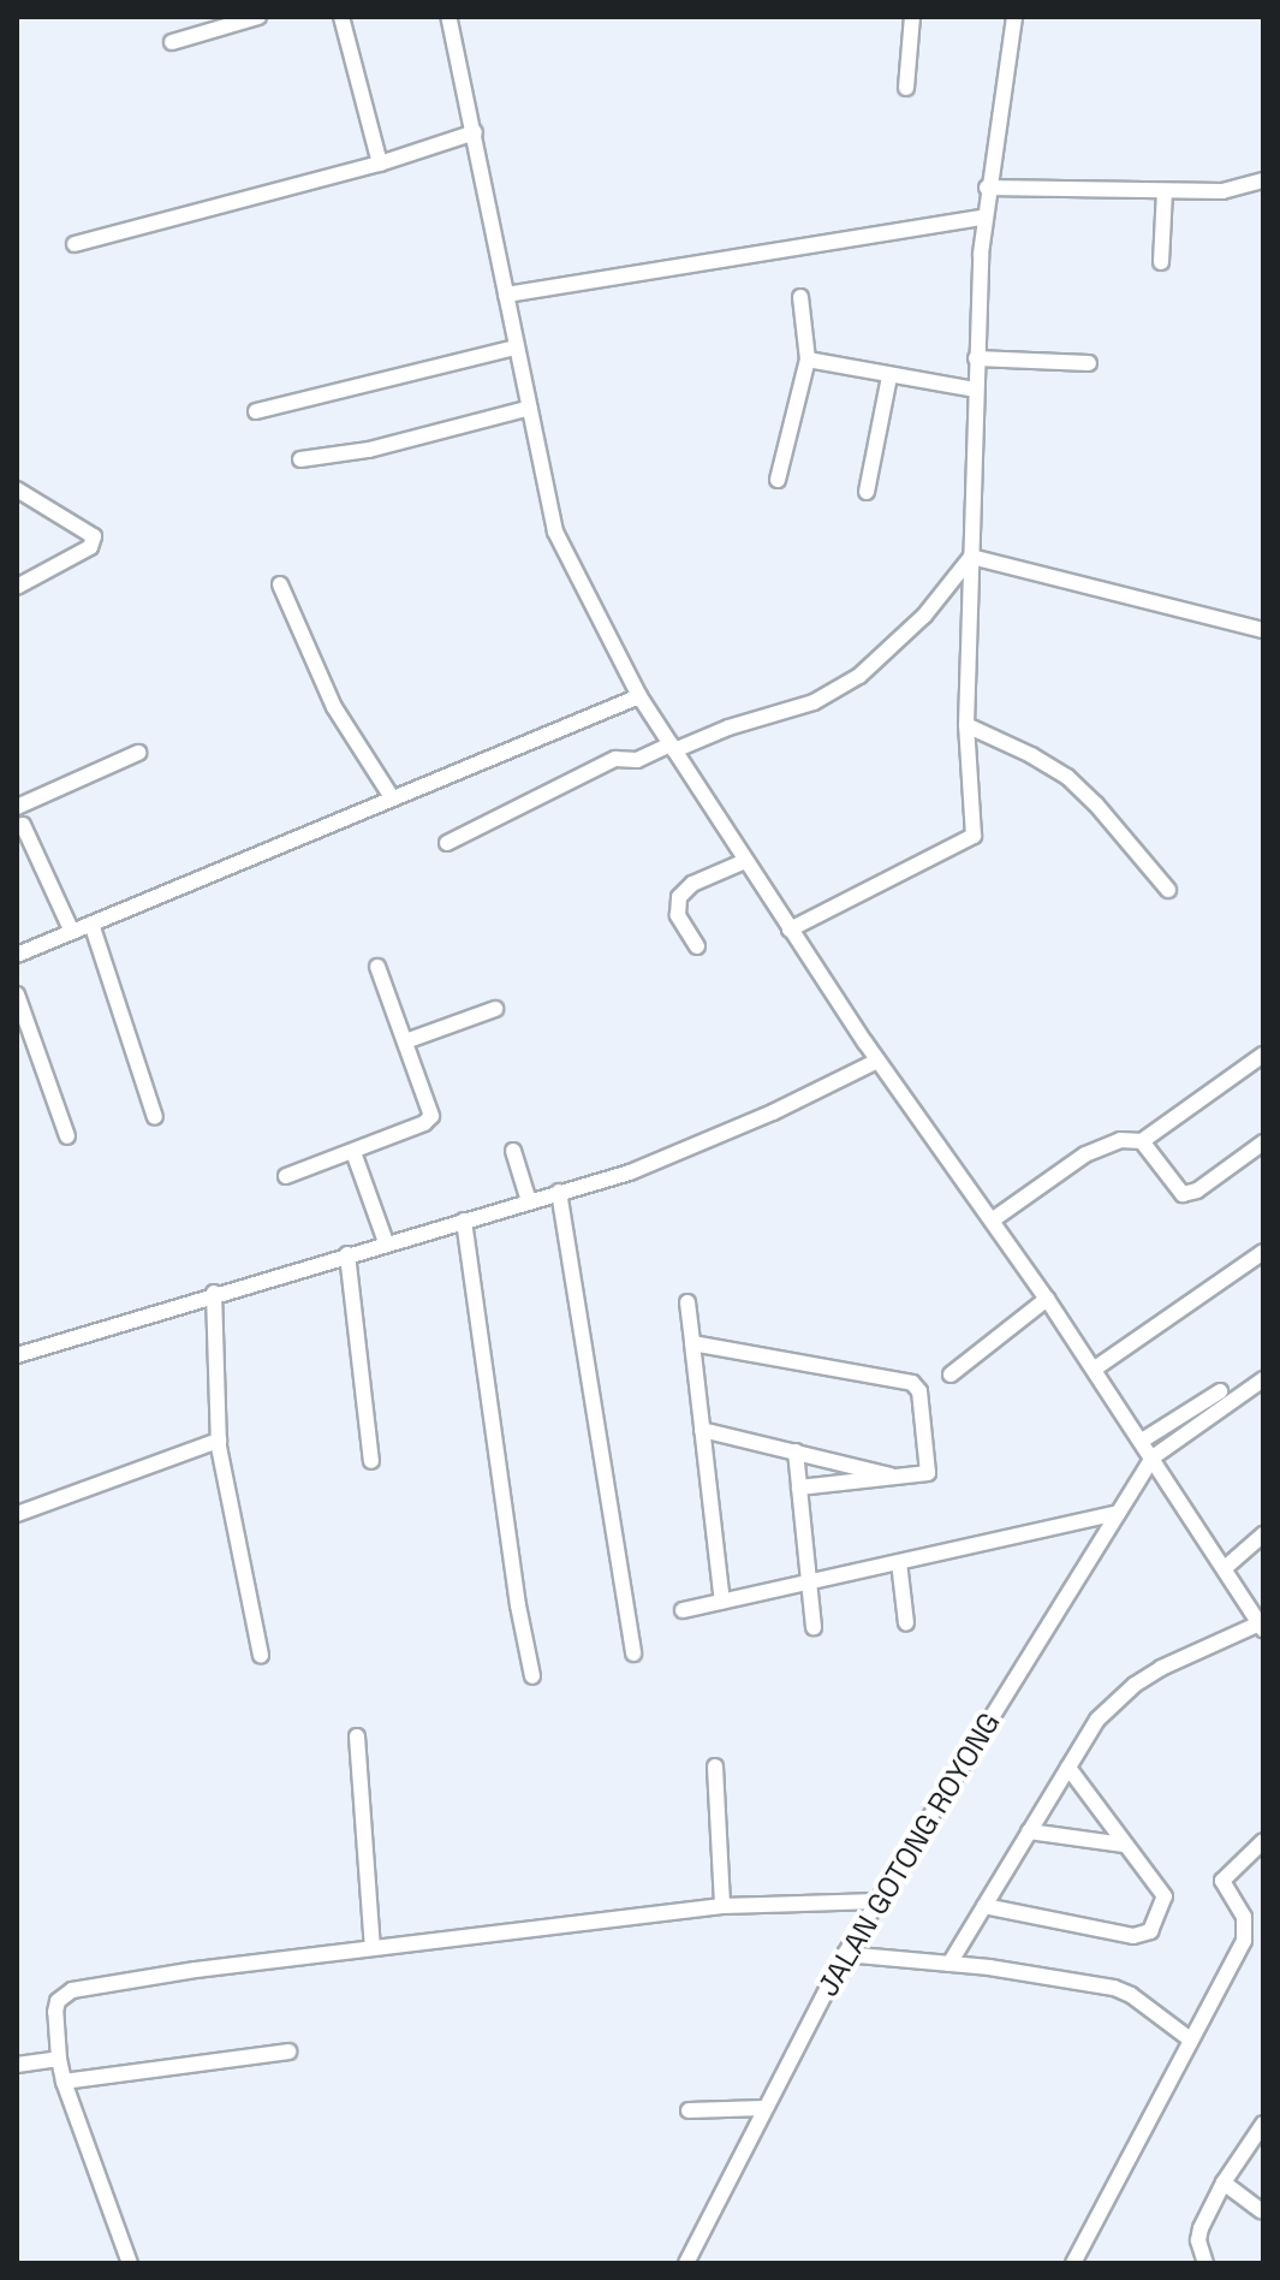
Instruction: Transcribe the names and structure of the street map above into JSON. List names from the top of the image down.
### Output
{
  "streets": {
    "street": ["JALAN GOTONG ROYONG"]
  }
}
